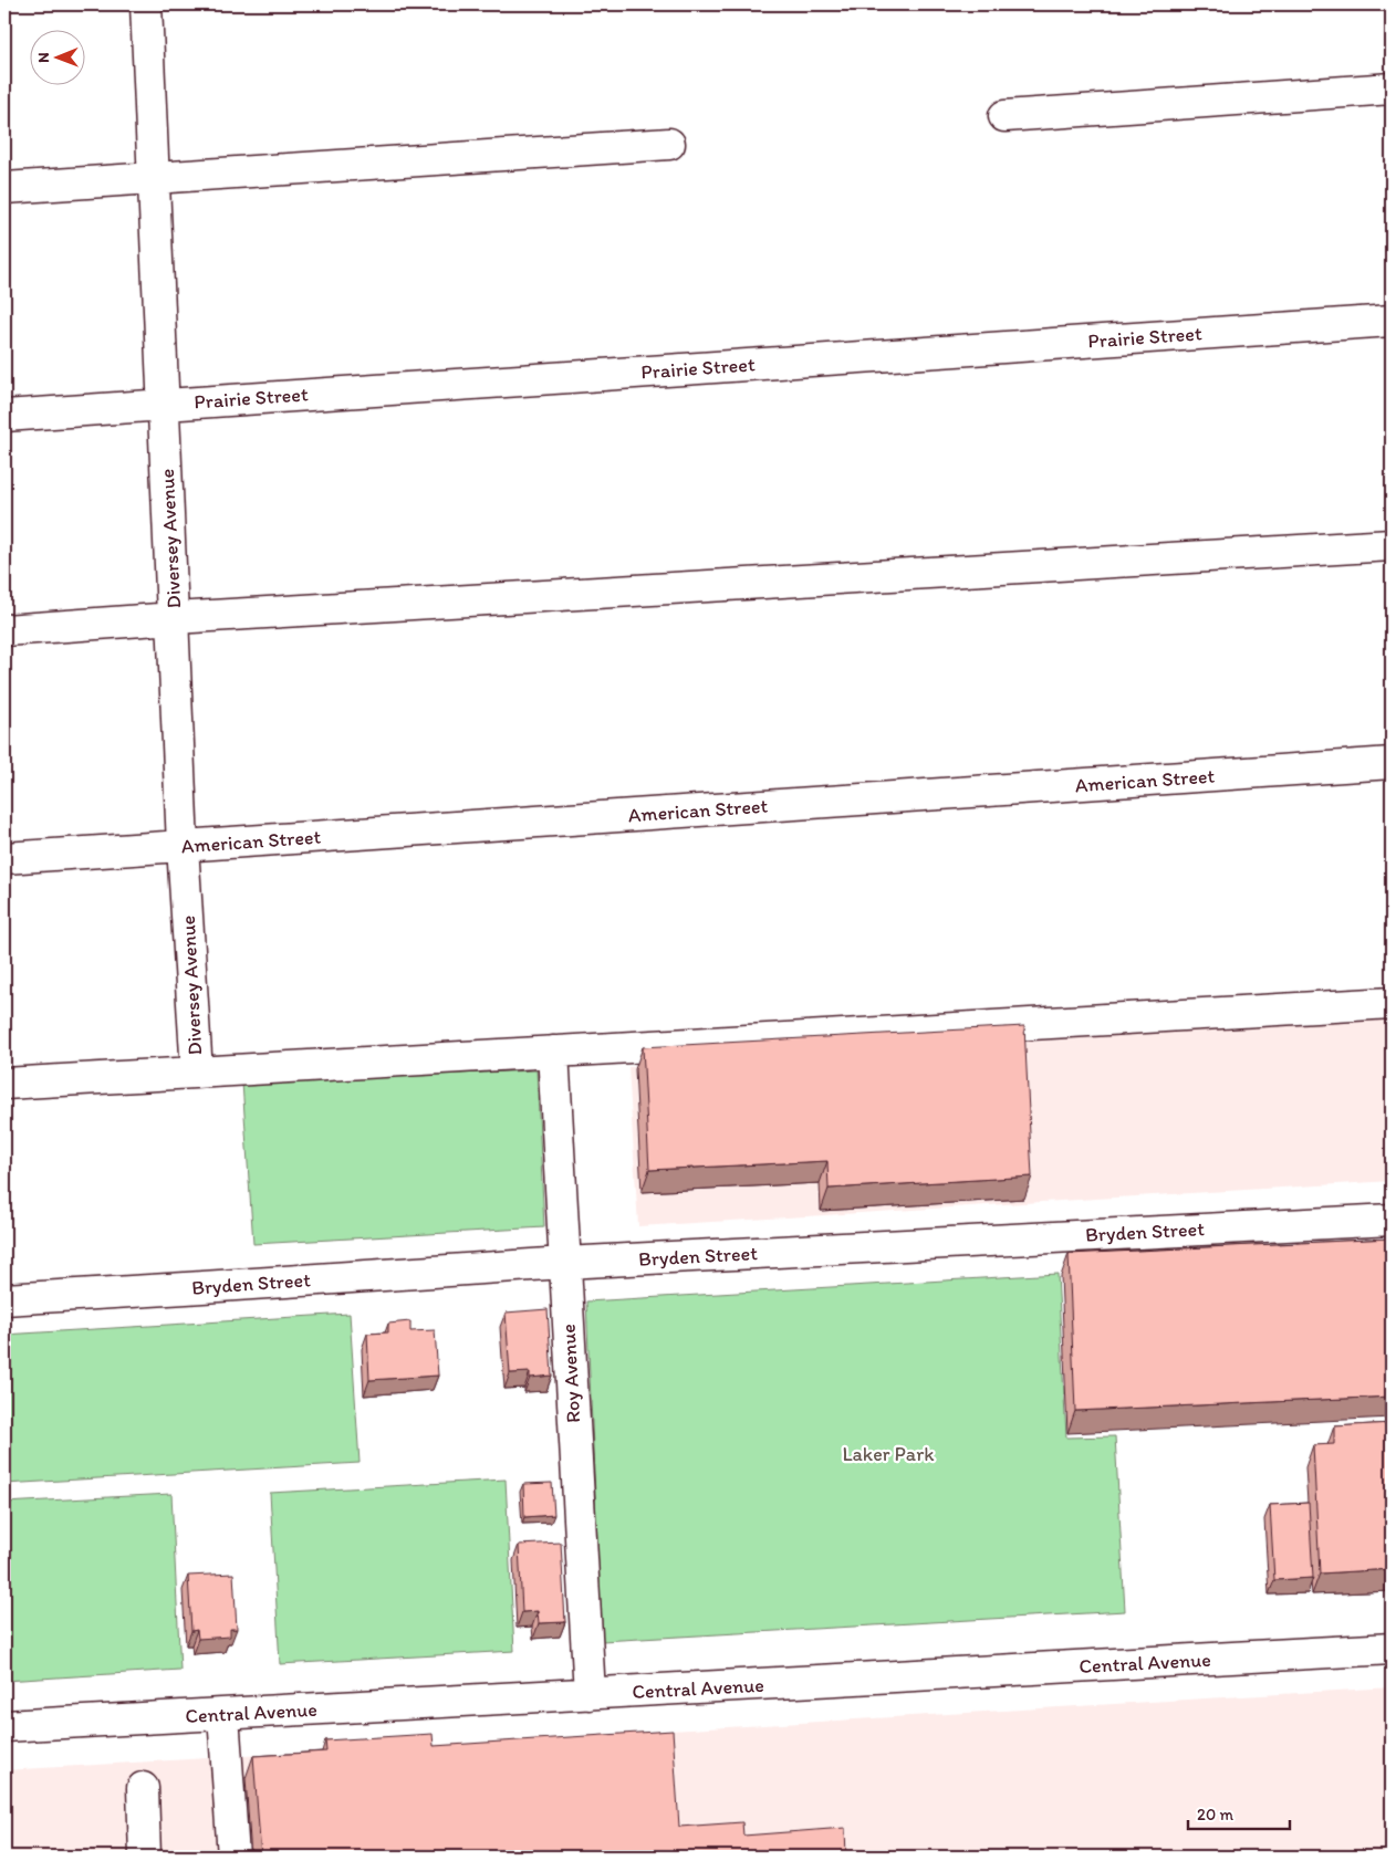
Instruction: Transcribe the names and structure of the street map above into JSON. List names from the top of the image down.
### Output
{
  "streets": {
    "street": [
      "Prairie Street",
      "Diversey Avenue",
      "American Street",
      "Bryden Street",
      "Roy Avenue",
      "Central Avenue"
    ]
  },
  "crossings": [
    ["Prairie Street", "Diversey Avenue"],
    ["Diversey Avenue", "American Street"],
    ["Bryden Street", "Roy Avenue"],
    ["Roy Avenue", "Central Avenue"]
  ],
  "parks": ["Laker Park"],
  "scale_bar": "20 m",
  "north": "left"
}
